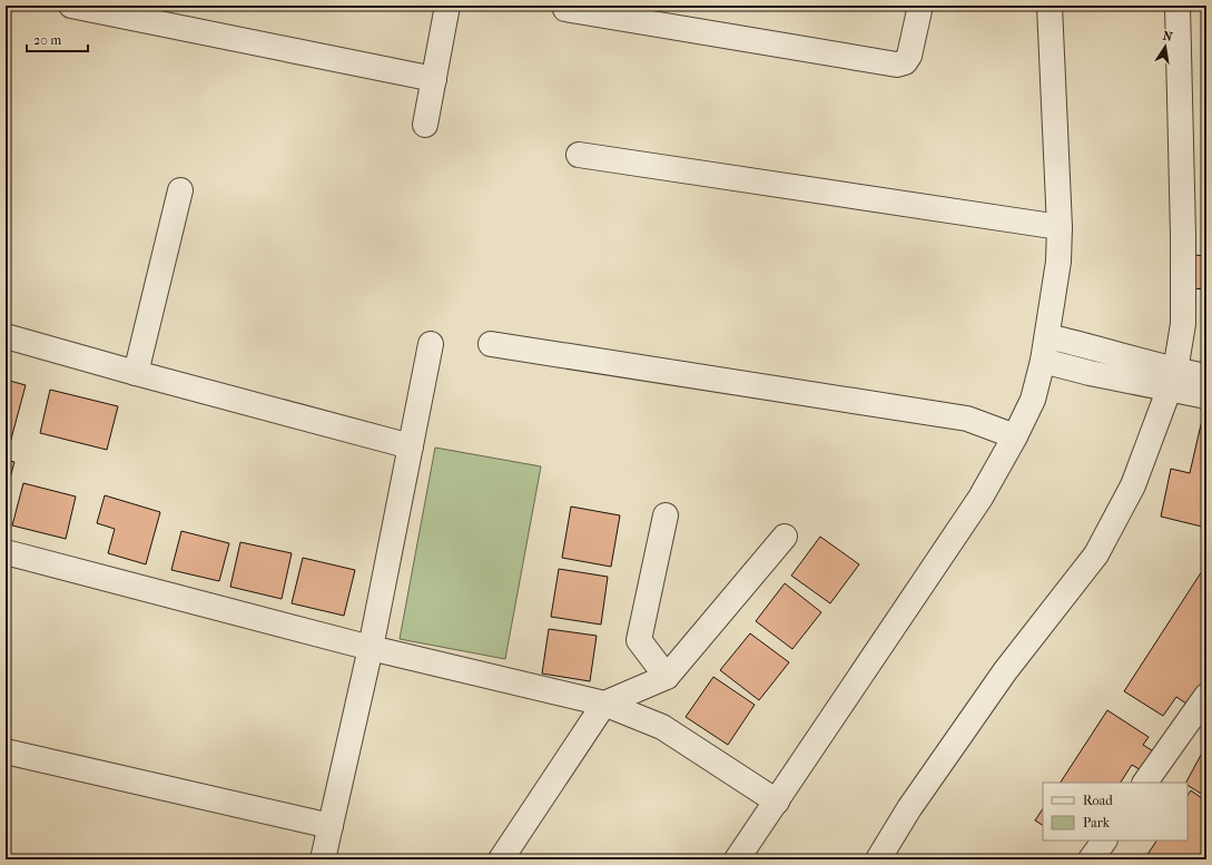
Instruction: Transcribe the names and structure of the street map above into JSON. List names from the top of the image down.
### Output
{
  "legend": ["Road", "Park"],
  "scale_bar": "20 m",
  "north": "top"
}
